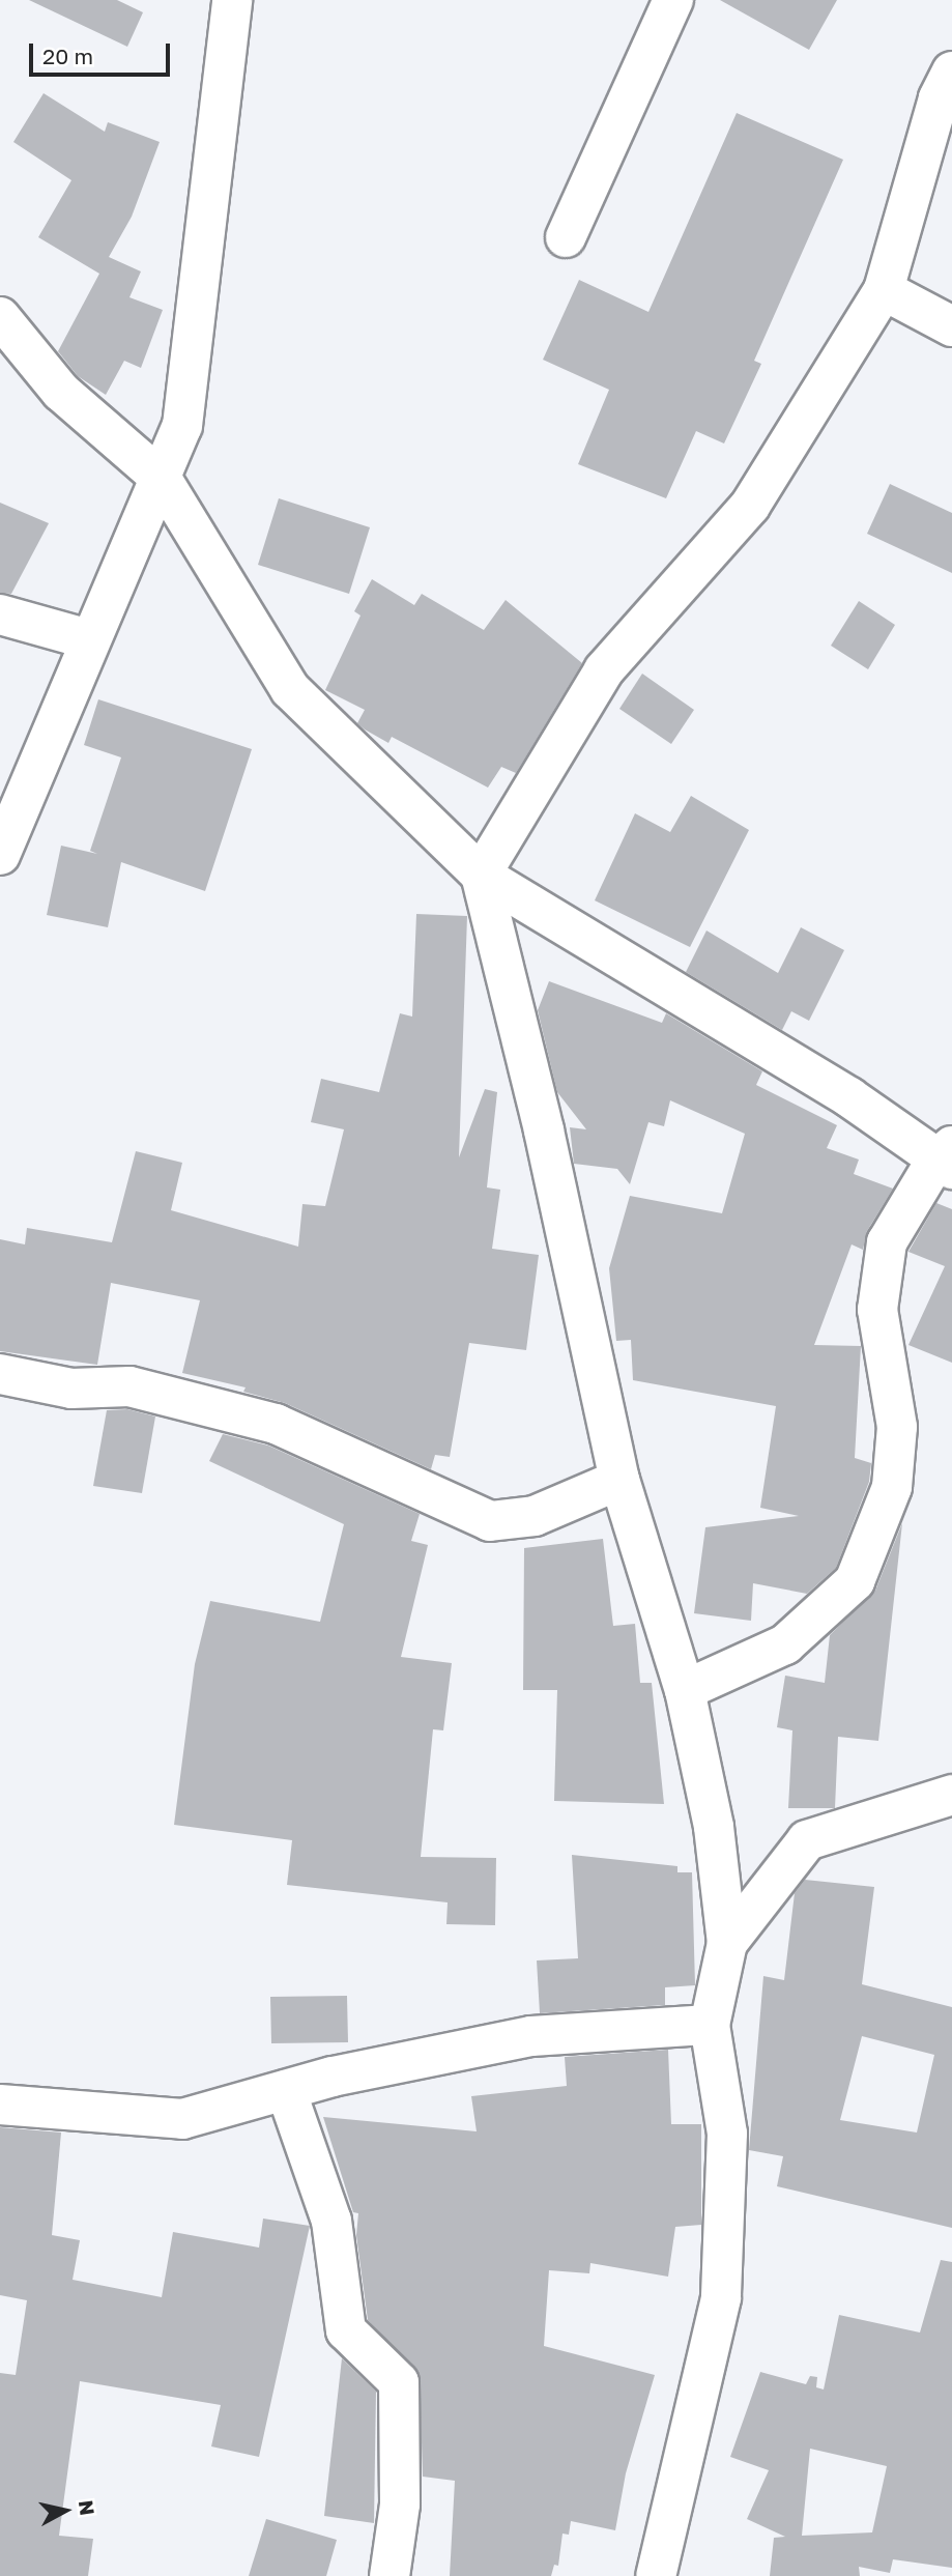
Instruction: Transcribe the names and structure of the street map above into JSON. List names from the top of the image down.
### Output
{
  "scale_bar": "20 m",
  "north": "right"
}
